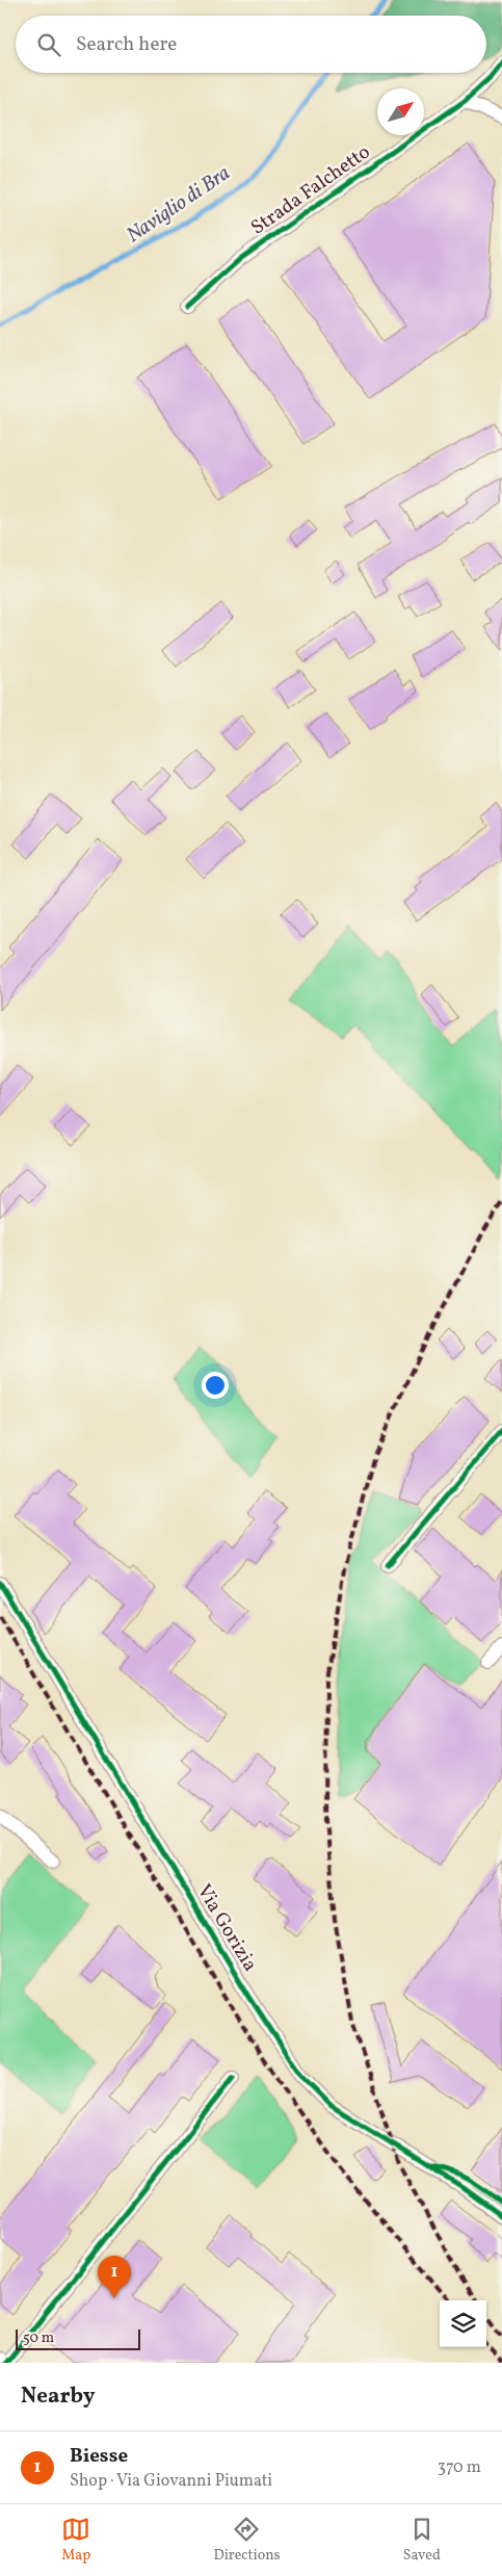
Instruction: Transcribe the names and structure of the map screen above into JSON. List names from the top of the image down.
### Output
{
  "streets": {
    "street": ["Strada Falchetto", "Via Gorizia"]
  },
  "water": ["Naviglio di Bra"],
  "scale_bar": "50 m",
  "north": "top right",
  "page": {
    "search": "Search here",
    "pins": "1",
    "scale": "50 m",
    "heading": "Nearby",
    "list": [
      {
        "mark": "1",
        "name": "Biesse",
        "note": "Shop · Via Giovanni Piumati",
        "value": "370 m"
      }
    ],
    "nav": ["Map", "Directions", "Saved"]
  }
}
